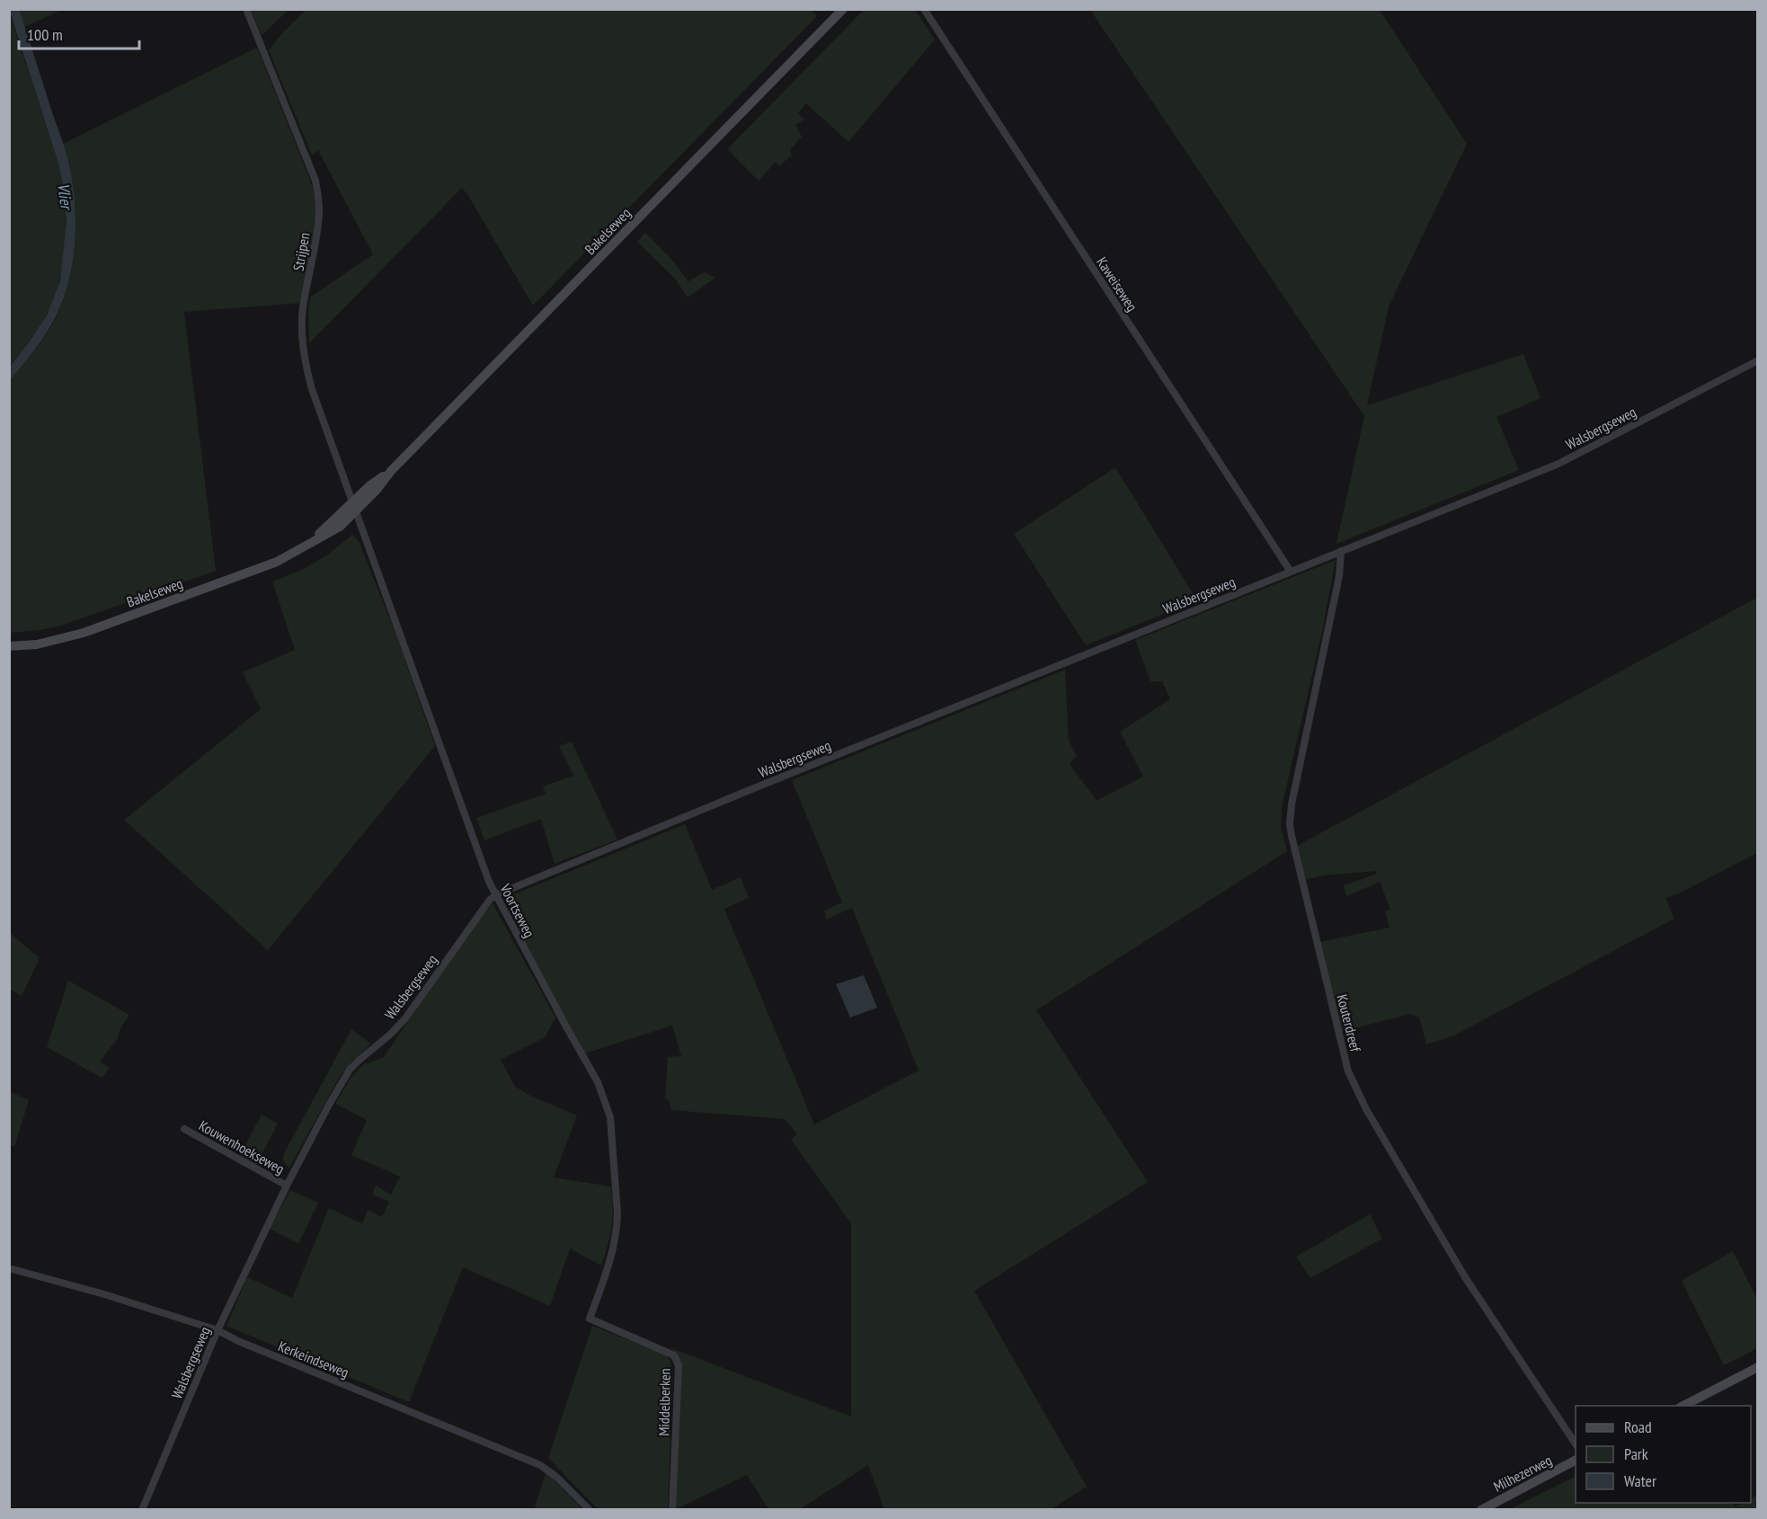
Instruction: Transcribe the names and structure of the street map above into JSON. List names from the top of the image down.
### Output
{
  "streets": {
    "main road": ["Bakelseweg", "Milhezerweg"],
    "street": [
      "Strijpen",
      "Kaweiseweg",
      "Walsbergseweg",
      "Voortseweg",
      "Kouterdreef",
      "Kouwenhoekseweg",
      "Kerkeindseweg",
      "Middelberken"
    ]
  },
  "crossings": [
    ["Bakelseweg", "Strijpen"],
    ["Bakelseweg", "Voortseweg"],
    ["Strijpen", "Voortseweg"],
    ["Kaweiseweg", "Walsbergseweg"],
    ["Walsbergseweg", "Voortseweg"],
    ["Walsbergseweg", "Kouterdreef"],
    ["Walsbergseweg", "Kouwenhoekseweg"],
    ["Walsbergseweg", "Kerkeindseweg"],
    ["Voortseweg", "Middelberken"]
  ],
  "water": ["Vlier"],
  "legend": ["Road", "Park", "Water"],
  "scale_bar": "100 m"
}
